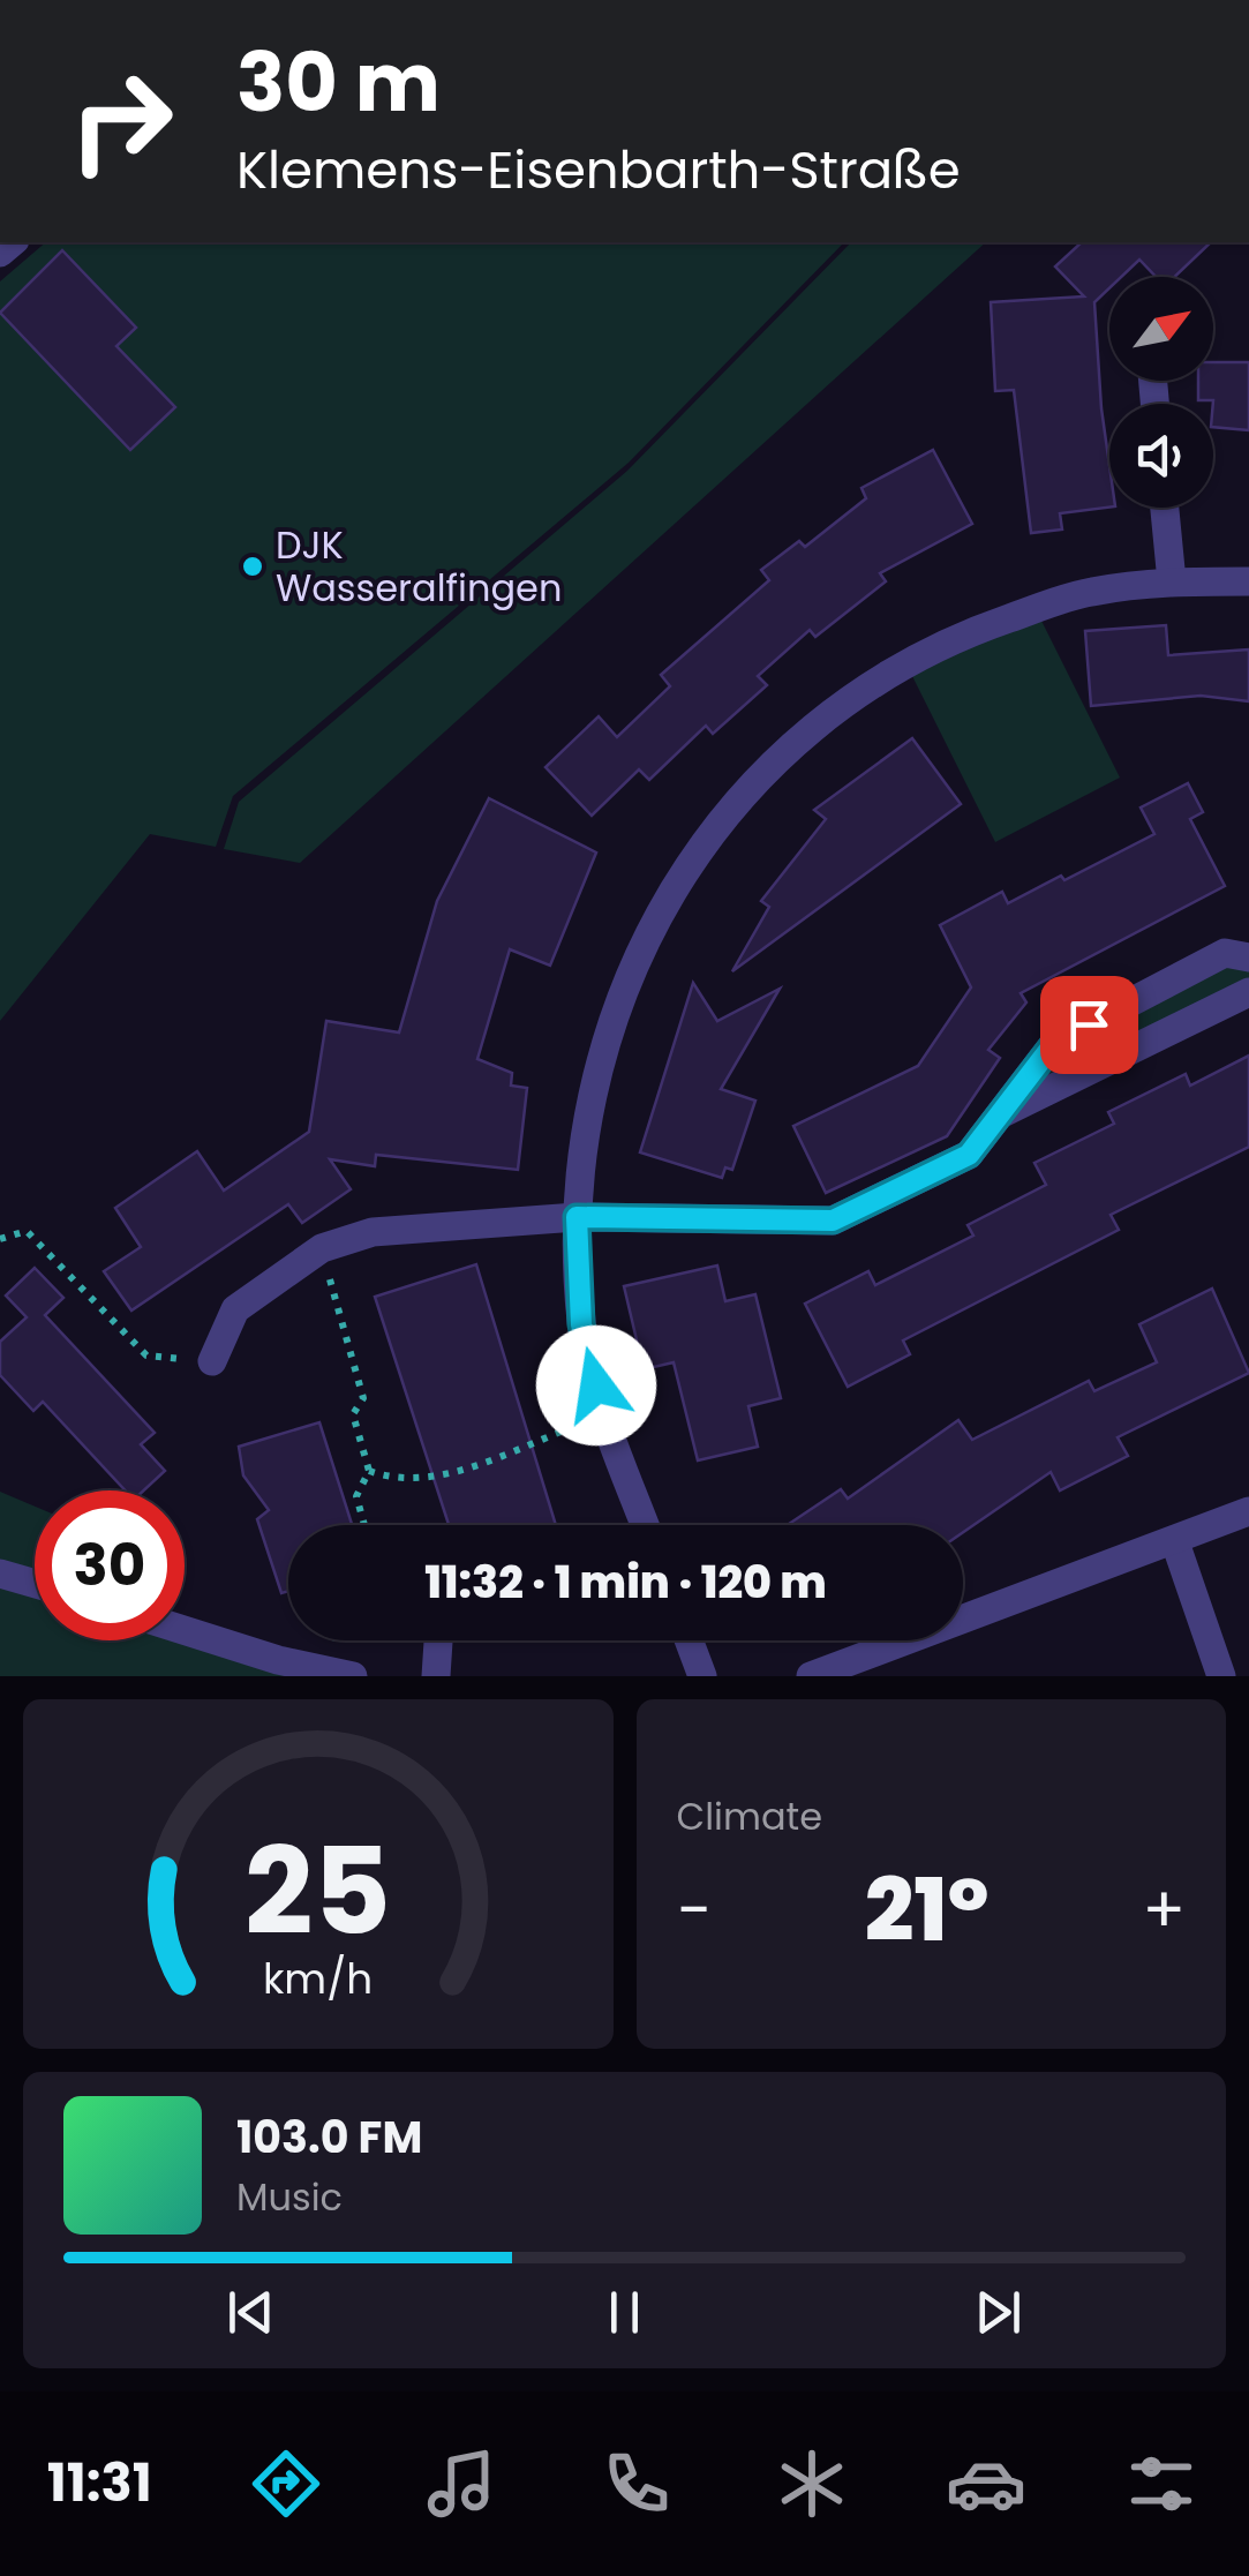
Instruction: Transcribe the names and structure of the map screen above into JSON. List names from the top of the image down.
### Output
{
  "places": ["DJK Wasseralfingen"],
  "north": "top right",
  "page": {
    "turn": ["30 m", "Klemens-Eisenbarth-Straße"],
    "limit": "30",
    "trip": "11:32 · 1 min · 120 m",
    "tile": "Climate",
    "heat": ["−", "21°", "+"],
    "song": ["103.0 FM", "Music"],
    "tabs": "11:31",
    "gauge": ["25", "km/h"]
  }
}
